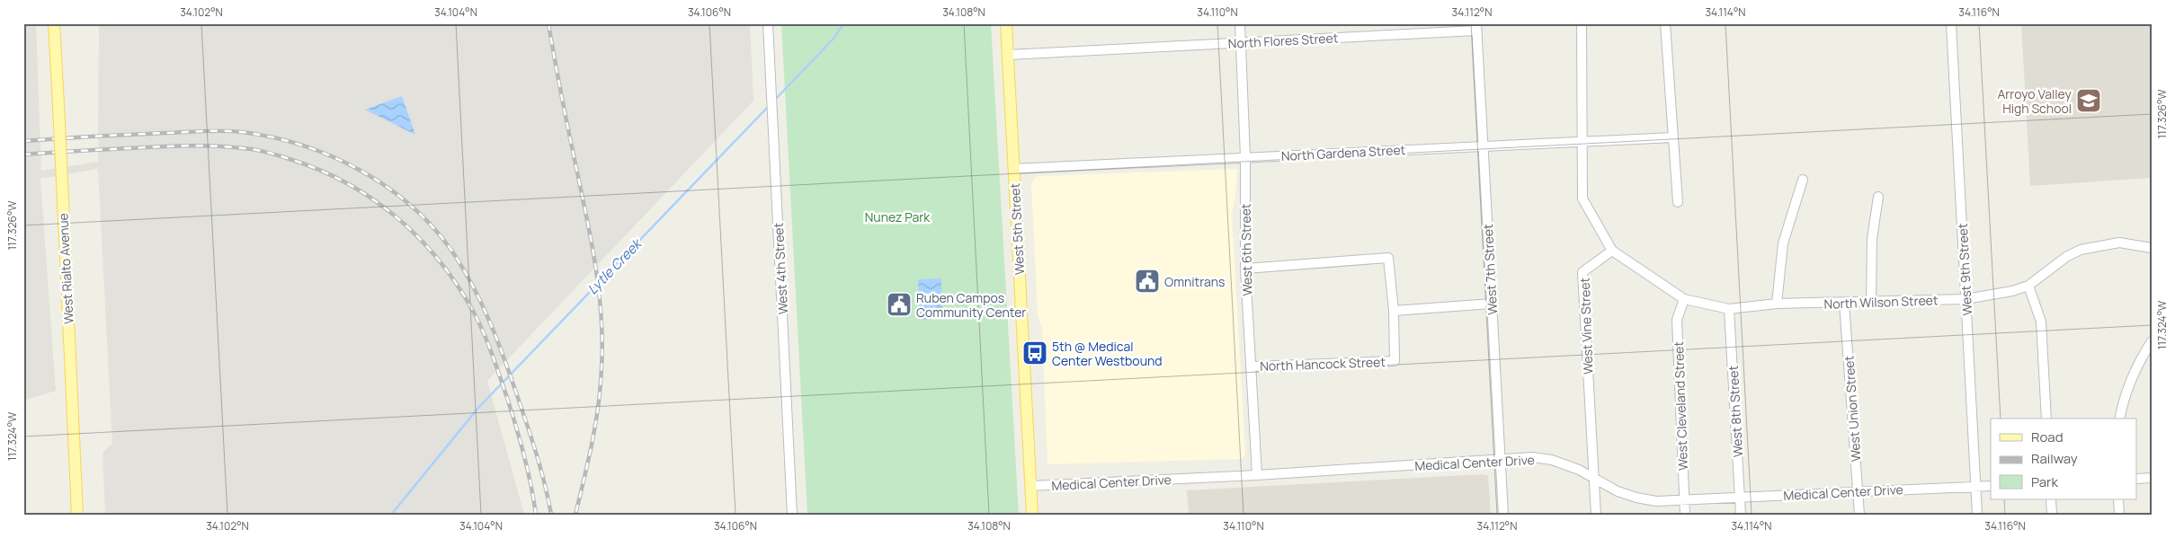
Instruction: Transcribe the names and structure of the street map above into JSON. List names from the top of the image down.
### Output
{
  "streets": {
    "main road": ["West 5th Street", "West Rialto Avenue"],
    "street": [
      "North Flores Street",
      "North Gardena Street",
      "West 6th Street",
      "West 4th Street",
      "West 7th Street",
      "West 9th Street",
      "North Wilson Street",
      "West Vine Street",
      "North Hancock Street",
      "West Cleveland Street",
      "West Union Street",
      "West 8th Street",
      "Medical Center Drive"
    ]
  },
  "crossings": [
    ["North Flores Street", "West 5th Street"],
    ["North Flores Street", "West 6th Street"],
    ["North Flores Street", "West 7th Street"],
    ["North Gardena Street", "West 5th Street"],
    ["North Gardena Street", "West 6th Street"],
    ["North Gardena Street", "West 7th Street"],
    ["West 5th Street", "Medical Center Drive"],
    ["West 6th Street", "North Hancock Street"],
    ["West 6th Street", "Medical Center Drive"],
    ["West 7th Street", "Medical Center Drive"],
    ["West 9th Street", "North Wilson Street"],
    ["West 9th Street", "Medical Center Drive"],
    ["North Wilson Street", "West Vine Street"],
    ["North Wilson Street", "West Cleveland Street"],
    ["North Wilson Street", "West Union Street"],
    ["North Wilson Street", "West 8th Street"],
    ["West Vine Street", "Medical Center Drive"],
    ["West Cleveland Street", "Medical Center Drive"],
    ["West Union Street", "Medical Center Drive"],
    ["West 8th Street", "Medical Center Drive"]
  ],
  "water": ["Lytle Creek"],
  "parks": ["Nunez Park"],
  "places": {
    "school or university": ["Arroyo Valley High School"],
    "public building": ["Omnitrans", "Ruben Campos Community Center"],
    "bus stop": ["5th @ Medical Center Westbound"]
  },
  "legend": ["Road", "Railway", "Park"],
  "coordinates": [
    "34.102°N",
    "34.104°N",
    "34.106°N",
    "34.108°N",
    "34.110°N",
    "34.112°N",
    "34.114°N",
    "34.116°N",
    "117.326°W",
    "117.324°W"
  ]
}
